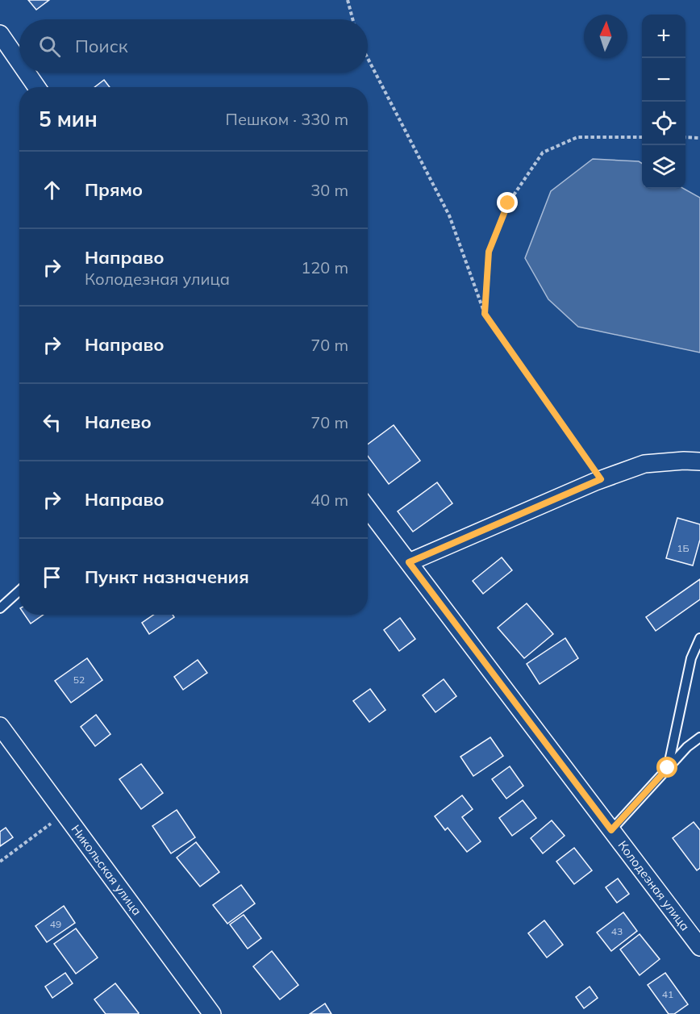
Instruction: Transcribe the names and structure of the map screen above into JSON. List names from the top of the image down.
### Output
{
  "streets": {
    "street": ["Никольская улица", "Колодезная улица"]
  },
  "house_numbers": [
    "1Б",
    "52",
    "49",
    "43",
    "41"
  ],
  "north": "top",
  "page": {
    "map_buttons": ["+", "−"],
    "search": "Поиск",
    "heading": ["5 мин", "Пешком · 330 m"],
    "list": [
      ["Прямо", "30 m"],
      ["Направо", "Колодезная улица", "120 m"],
      ["Направо", "70 m"],
      ["Налево", "70 m"],
      ["Направо", "40 m"],
      "Пункт назначения"
    ]
  }
}
